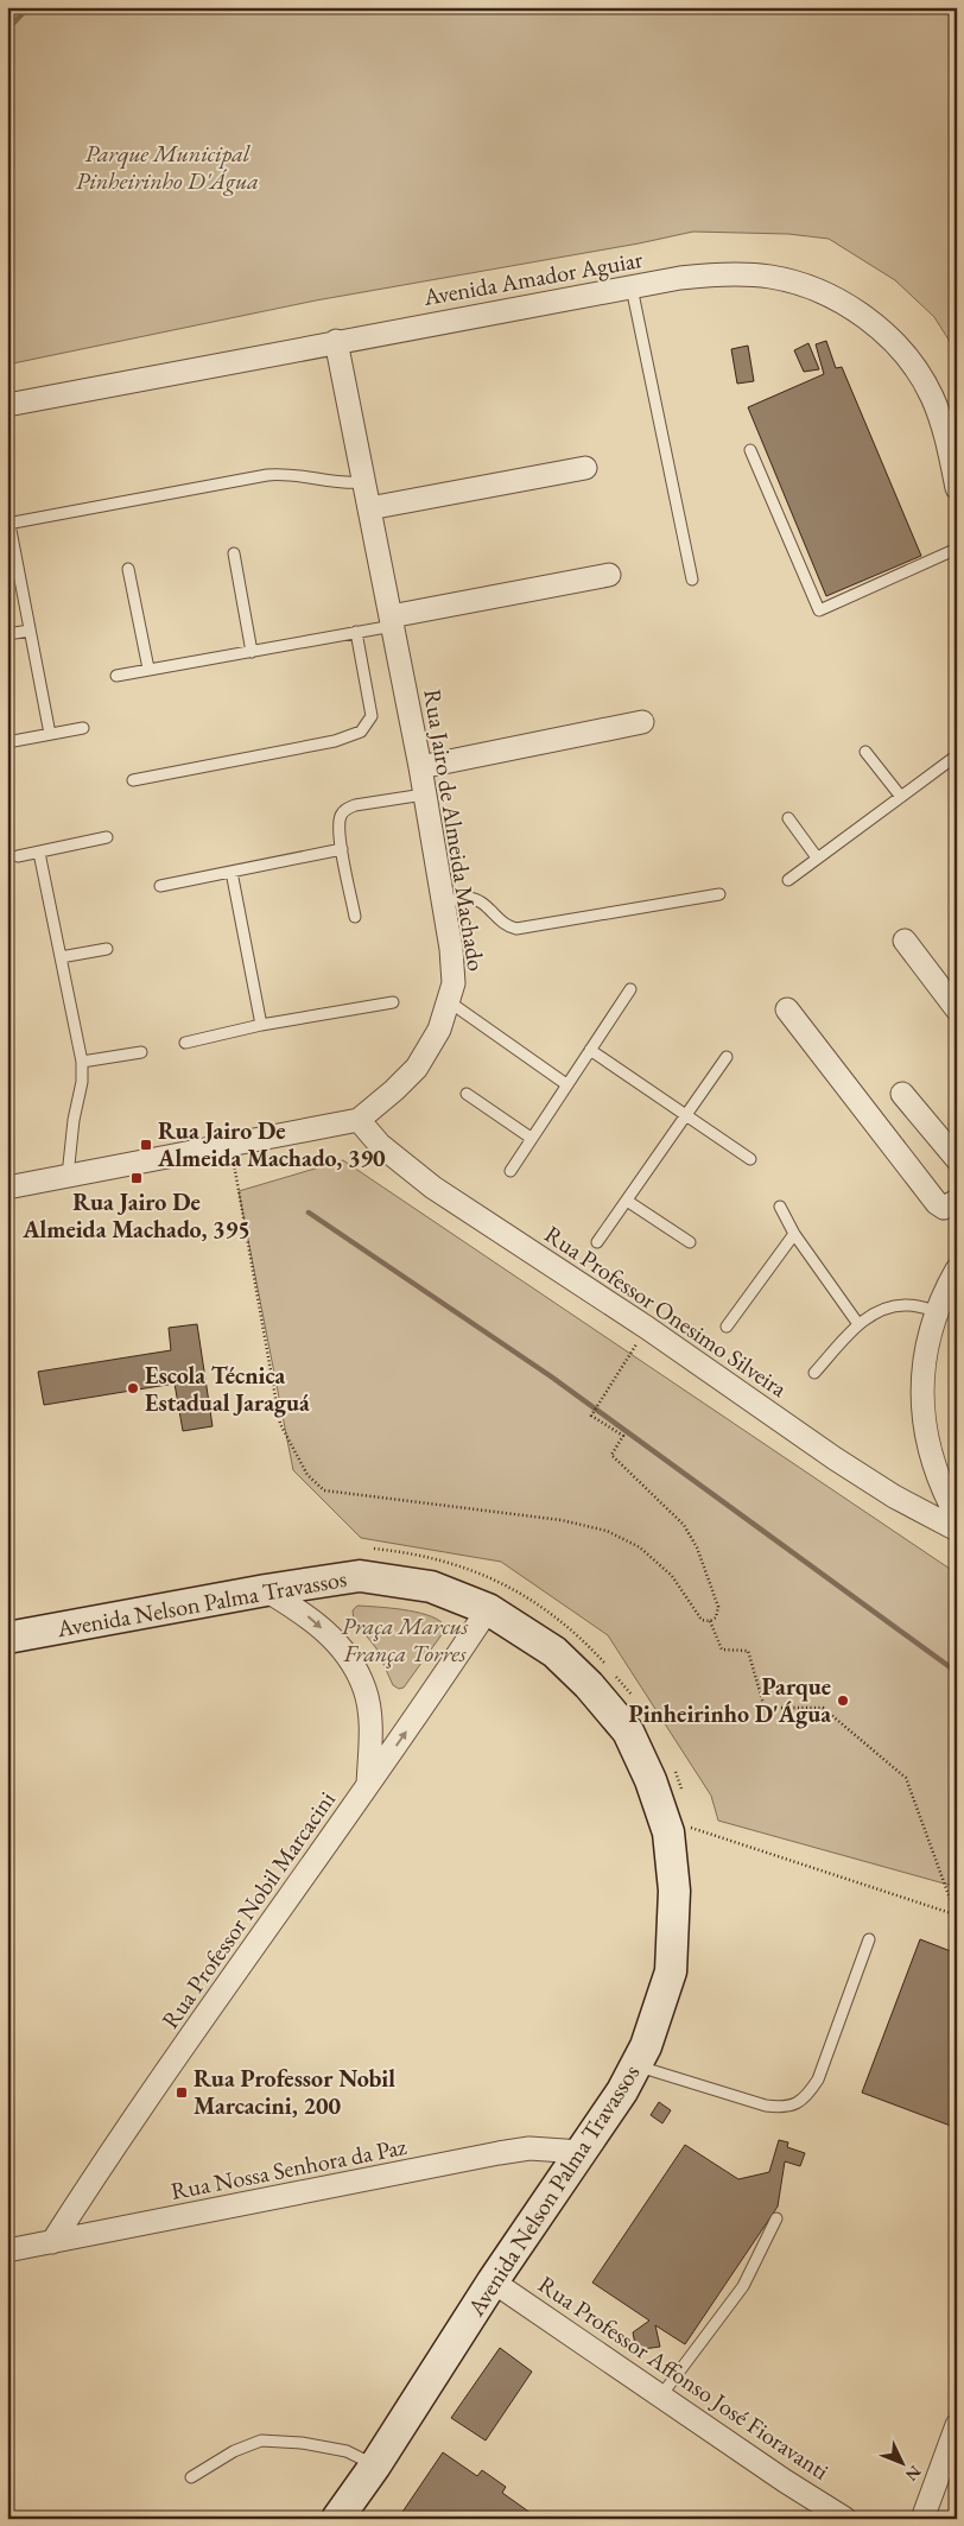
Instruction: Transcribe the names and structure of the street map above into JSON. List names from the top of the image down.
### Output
{
  "streets": {
    "street": [
      "Avenida Amador Aguiar",
      "Rua Jairo de Almeida Machado",
      "Rua Professor Onesimo Silveira",
      "Avenida Nelson Palma Travassos",
      "Rua Professor Nobil Marcacini",
      "Rua Nossa Senhora da Paz",
      "Rua Professor Affonso José Fioravanti"
    ]
  },
  "crossings": [
    ["Avenida Amador Aguiar", "Rua Jairo de Almeida Machado"],
    ["Rua Jairo de Almeida Machado", "Rua Professor Onesimo Silveira"],
    ["Avenida Nelson Palma Travassos", "Rua Professor Nobil Marcacini"],
    ["Avenida Nelson Palma Travassos", "Rua Nossa Senhora da Paz"],
    ["Avenida Nelson Palma Travassos", "Rua Professor Affonso José Fioravanti"],
    ["Rua Professor Nobil Marcacini", "Rua Nossa Senhora da Paz"]
  ],
  "parks": ["Parque Municipal Pinheirinho D'Água", "Praça Marcus França Torres"],
  "places": {
    "transit": ["Rua Jairo De Almeida Machado, 390", "Rua Jairo De Almeida Machado, 395", "Rua Professor Nobil Marcacini, 200"],
    "other": ["Escola Técnica Estadual Jaraguá", "Parque Pinheirinho D'Água"]
  },
  "north": "bottom right"
}
